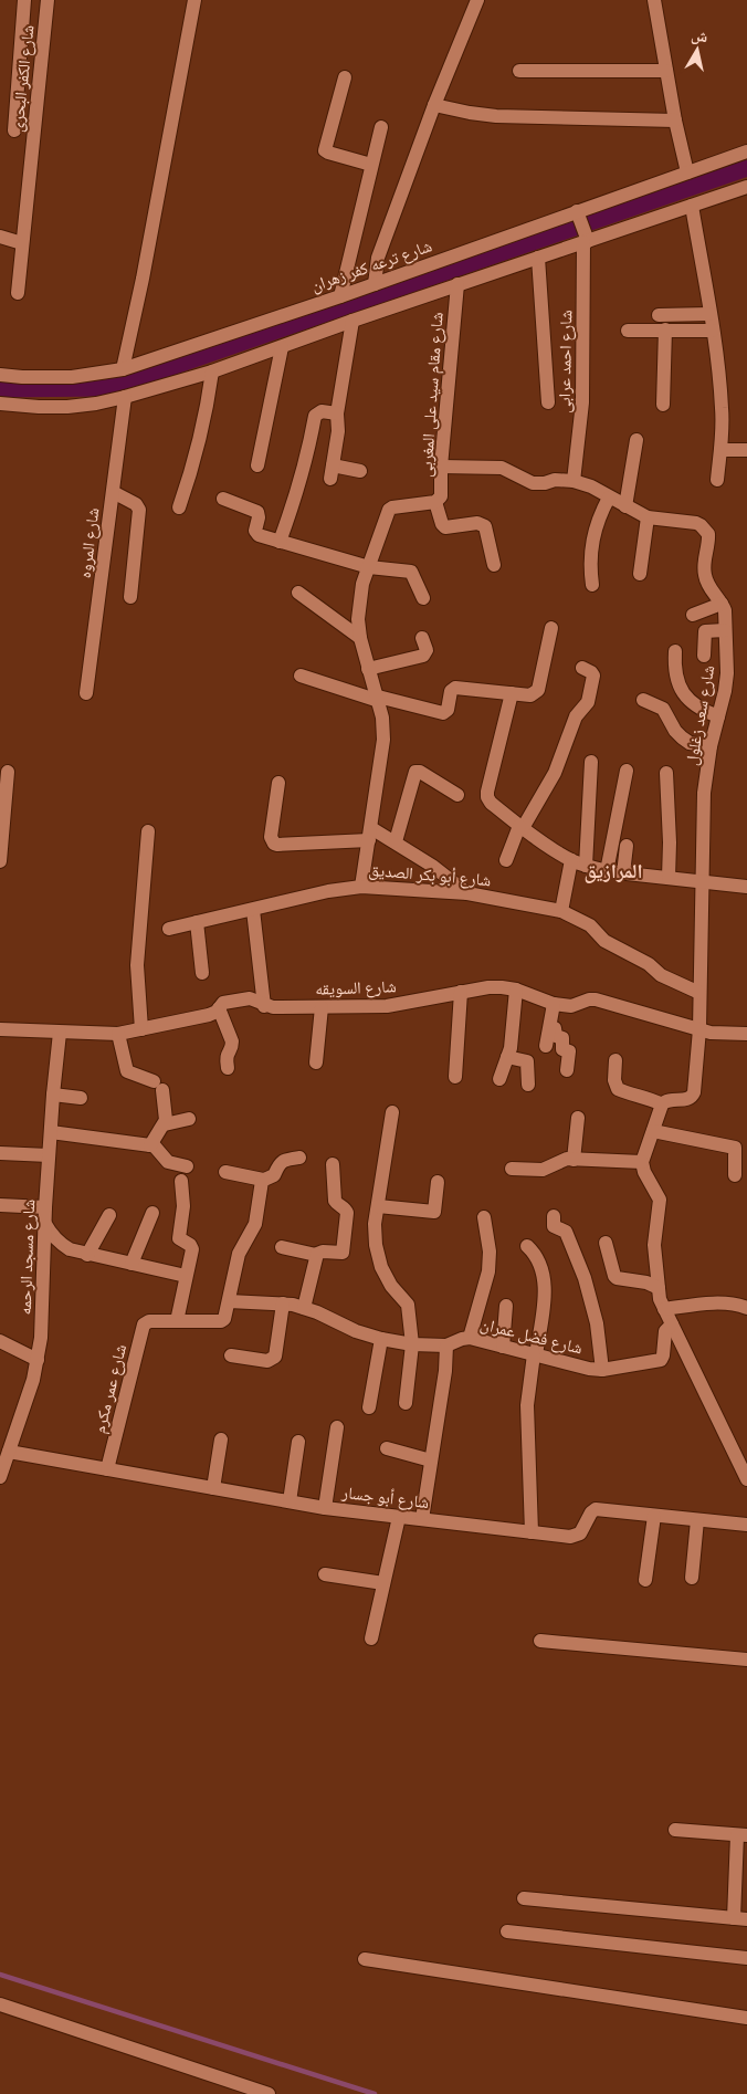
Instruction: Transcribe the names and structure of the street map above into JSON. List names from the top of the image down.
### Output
{
  "streets": {
    "street": [
      "شارع الكفر البحرى",
      "شارع ترعه كفر زهران",
      "شارع احمد عرابى",
      "شارع مقام سيد على المغربى",
      "شارع المروه",
      "شارع سعد زغلول",
      "شارع أبو بكر الصديق",
      "شارع السويقه",
      "شارع مسجد الرحمه",
      "شارع فضل عمران",
      "شارع عمر مكرم",
      "شارع أبو جسار"
    ]
  },
  "crossings": [
    ["شارع احمد عرابى", "شارع سعد زغلول"],
    ["شارع مقام سيد على المغربى", "شارع سعد زغلول"],
    ["شارع مقام سيد على المغربى", "شارع أبو بكر الصديق"],
    ["شارع سعد زغلول", "شارع أبو بكر الصديق"],
    ["شارع سعد زغلول", "شارع السويقه"],
    ["شارع السويقه", "شارع مسجد الرحمه"],
    ["شارع مسجد الرحمه", "شارع أبو جسار"],
    ["شارع عمر مكرم", "شارع أبو جسار"]
  ],
  "districts": ["المرازيق"],
  "north": "top"
}
